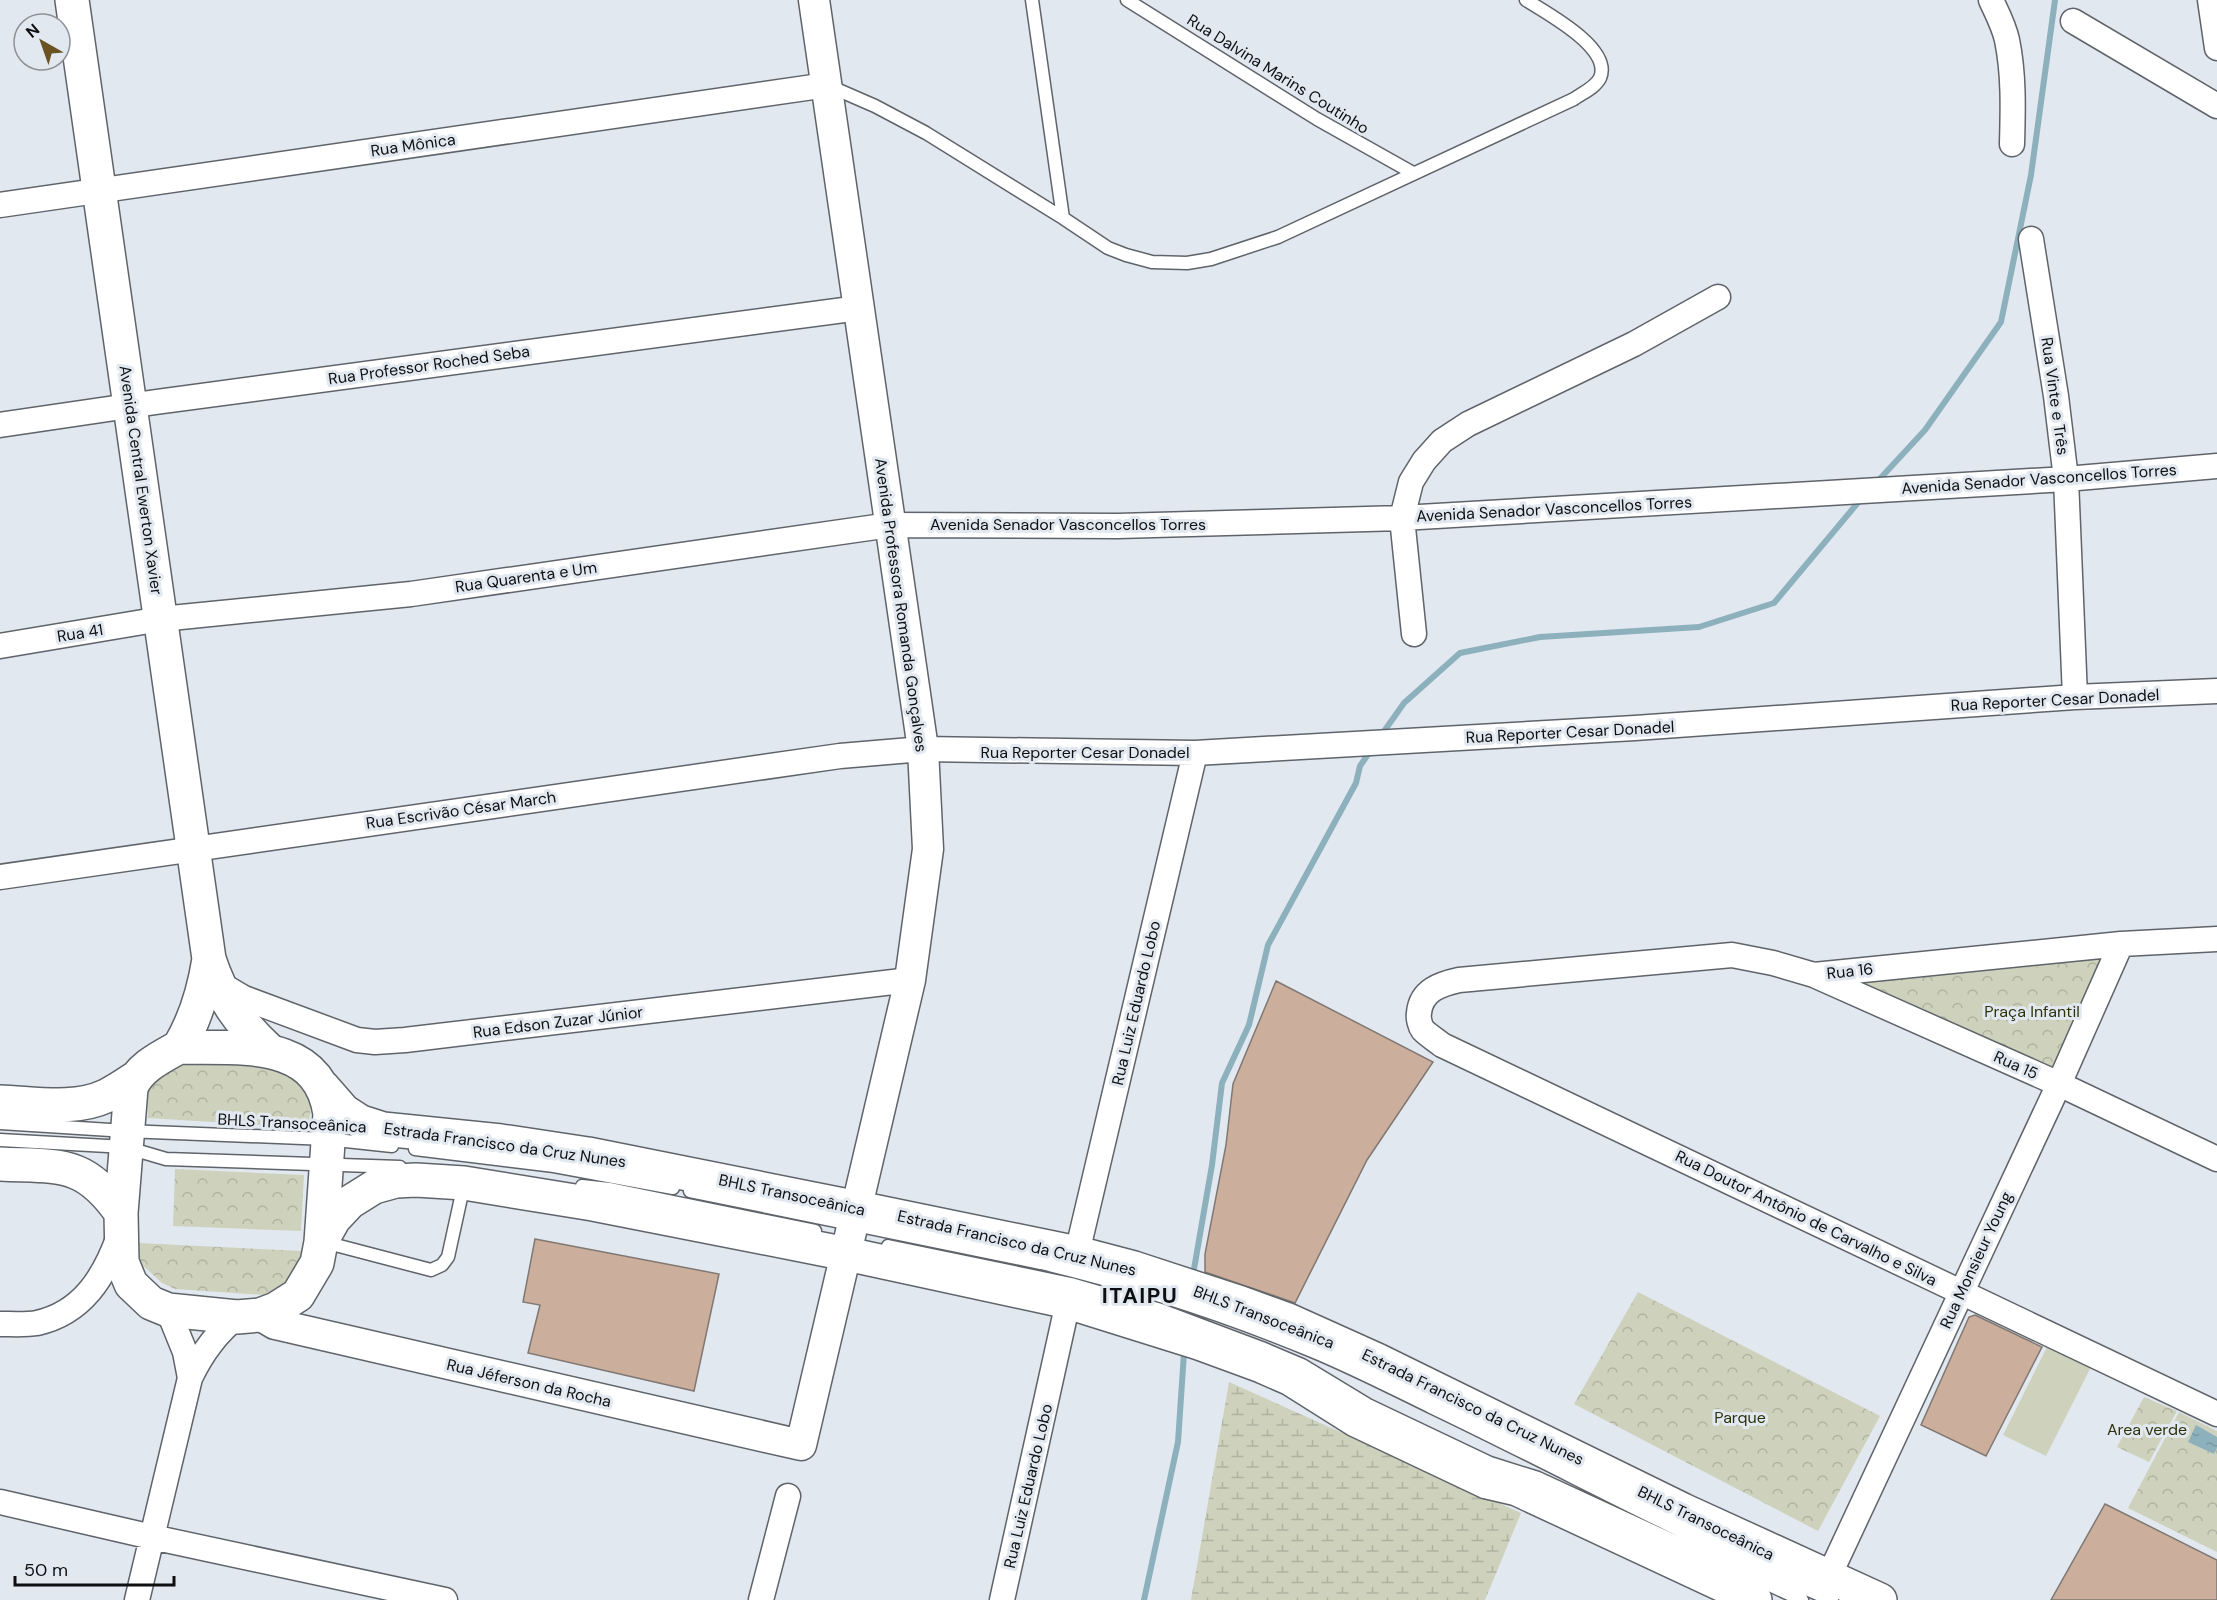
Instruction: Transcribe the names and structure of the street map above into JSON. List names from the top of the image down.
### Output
{
  "streets": {
    "main road": ["Avenida Central Ewerton Xavier", "Estrada Francisco da Cruz Nunes"],
    "street": [
      "Rua Mônica",
      "Rua Professor Roched Seba",
      "Rua Vinte e Três",
      "Avenida Senador Vasconcellos Torres",
      "Rua Quarenta e Um",
      "Avenida Professora Romanda Gonçalves",
      "Rua 41",
      "Rua Reporter Cesar Donadel",
      "Rua Escrivão César March",
      "Rua 16",
      "Rua Luiz Eduardo Lobo",
      "Rua Edson Zuzar Júnior",
      "Rua 15",
      "Rua Doutor Antônio de Carvalho e Silva",
      "Rua Monsieur Young",
      "Rua Jéferson da Rocha"
    ],
    "lane": ["Rua Dalvina Marins Coutinho", "BHLS Transoceânica"]
  },
  "crossings": [
    ["Rua Mônica", "Avenida Central Ewerton Xavier"],
    ["Rua Mônica", "Avenida Professora Romanda Gonçalves"],
    ["Rua Professor Roched Seba", "Avenida Central Ewerton Xavier"],
    ["Rua Professor Roched Seba", "Avenida Professora Romanda Gonçalves"],
    ["Rua Vinte e Três", "Avenida Senador Vasconcellos Torres"],
    ["Rua Vinte e Três", "Rua Reporter Cesar Donadel"],
    ["Avenida Senador Vasconcellos Torres", "Rua Quarenta e Um"],
    ["Avenida Senador Vasconcellos Torres", "Avenida Professora Romanda Gonçalves"],
    ["Avenida Central Ewerton Xavier", "Rua Quarenta e Um"],
    ["Avenida Central Ewerton Xavier", "Rua 41"],
    ["Avenida Central Ewerton Xavier", "Rua Escrivão César March"],
    ["Avenida Central Ewerton Xavier", "Rua Edson Zuzar Júnior"],
    ["Avenida Central Ewerton Xavier", "Estrada Francisco da Cruz Nunes"],
    ["Rua Quarenta e Um", "Avenida Professora Romanda Gonçalves"],
    ["Rua Quarenta e Um", "Rua 41"],
    ["Avenida Professora Romanda Gonçalves", "Rua Reporter Cesar Donadel"],
    ["Avenida Professora Romanda Gonçalves", "Rua Escrivão César March"],
    ["Avenida Professora Romanda Gonçalves", "Rua Edson Zuzar Júnior"],
    ["Avenida Professora Romanda Gonçalves", "BHLS Transoceânica"],
    ["Avenida Professora Romanda Gonçalves", "Estrada Francisco da Cruz Nunes"],
    ["Avenida Professora Romanda Gonçalves", "Rua Jéferson da Rocha"],
    ["Rua Reporter Cesar Donadel", "Rua Escrivão César March"],
    ["Rua Reporter Cesar Donadel", "Rua Luiz Eduardo Lobo"],
    ["Rua 16", "Rua 15"],
    ["Rua 16", "Rua Doutor Antônio de Carvalho e Silva"],
    ["Rua 16", "Rua Monsieur Young"],
    ["Rua Luiz Eduardo Lobo", "Estrada Francisco da Cruz Nunes"],
    ["Rua 15", "Rua Monsieur Young"],
    ["BHLS Transoceânica", "Estrada Francisco da Cruz Nunes"],
    ["BHLS Transoceânica", "Rua Monsieur Young"],
    ["Estrada Francisco da Cruz Nunes", "Rua Monsieur Young"],
    ["Rua Doutor Antônio de Carvalho e Silva", "Rua Monsieur Young"]
  ],
  "districts": ["ITAIPU"],
  "parks": ["Praça Infantil", "Parque", "Area verde"],
  "scale_bar": "50 m",
  "north": "top left"
}
